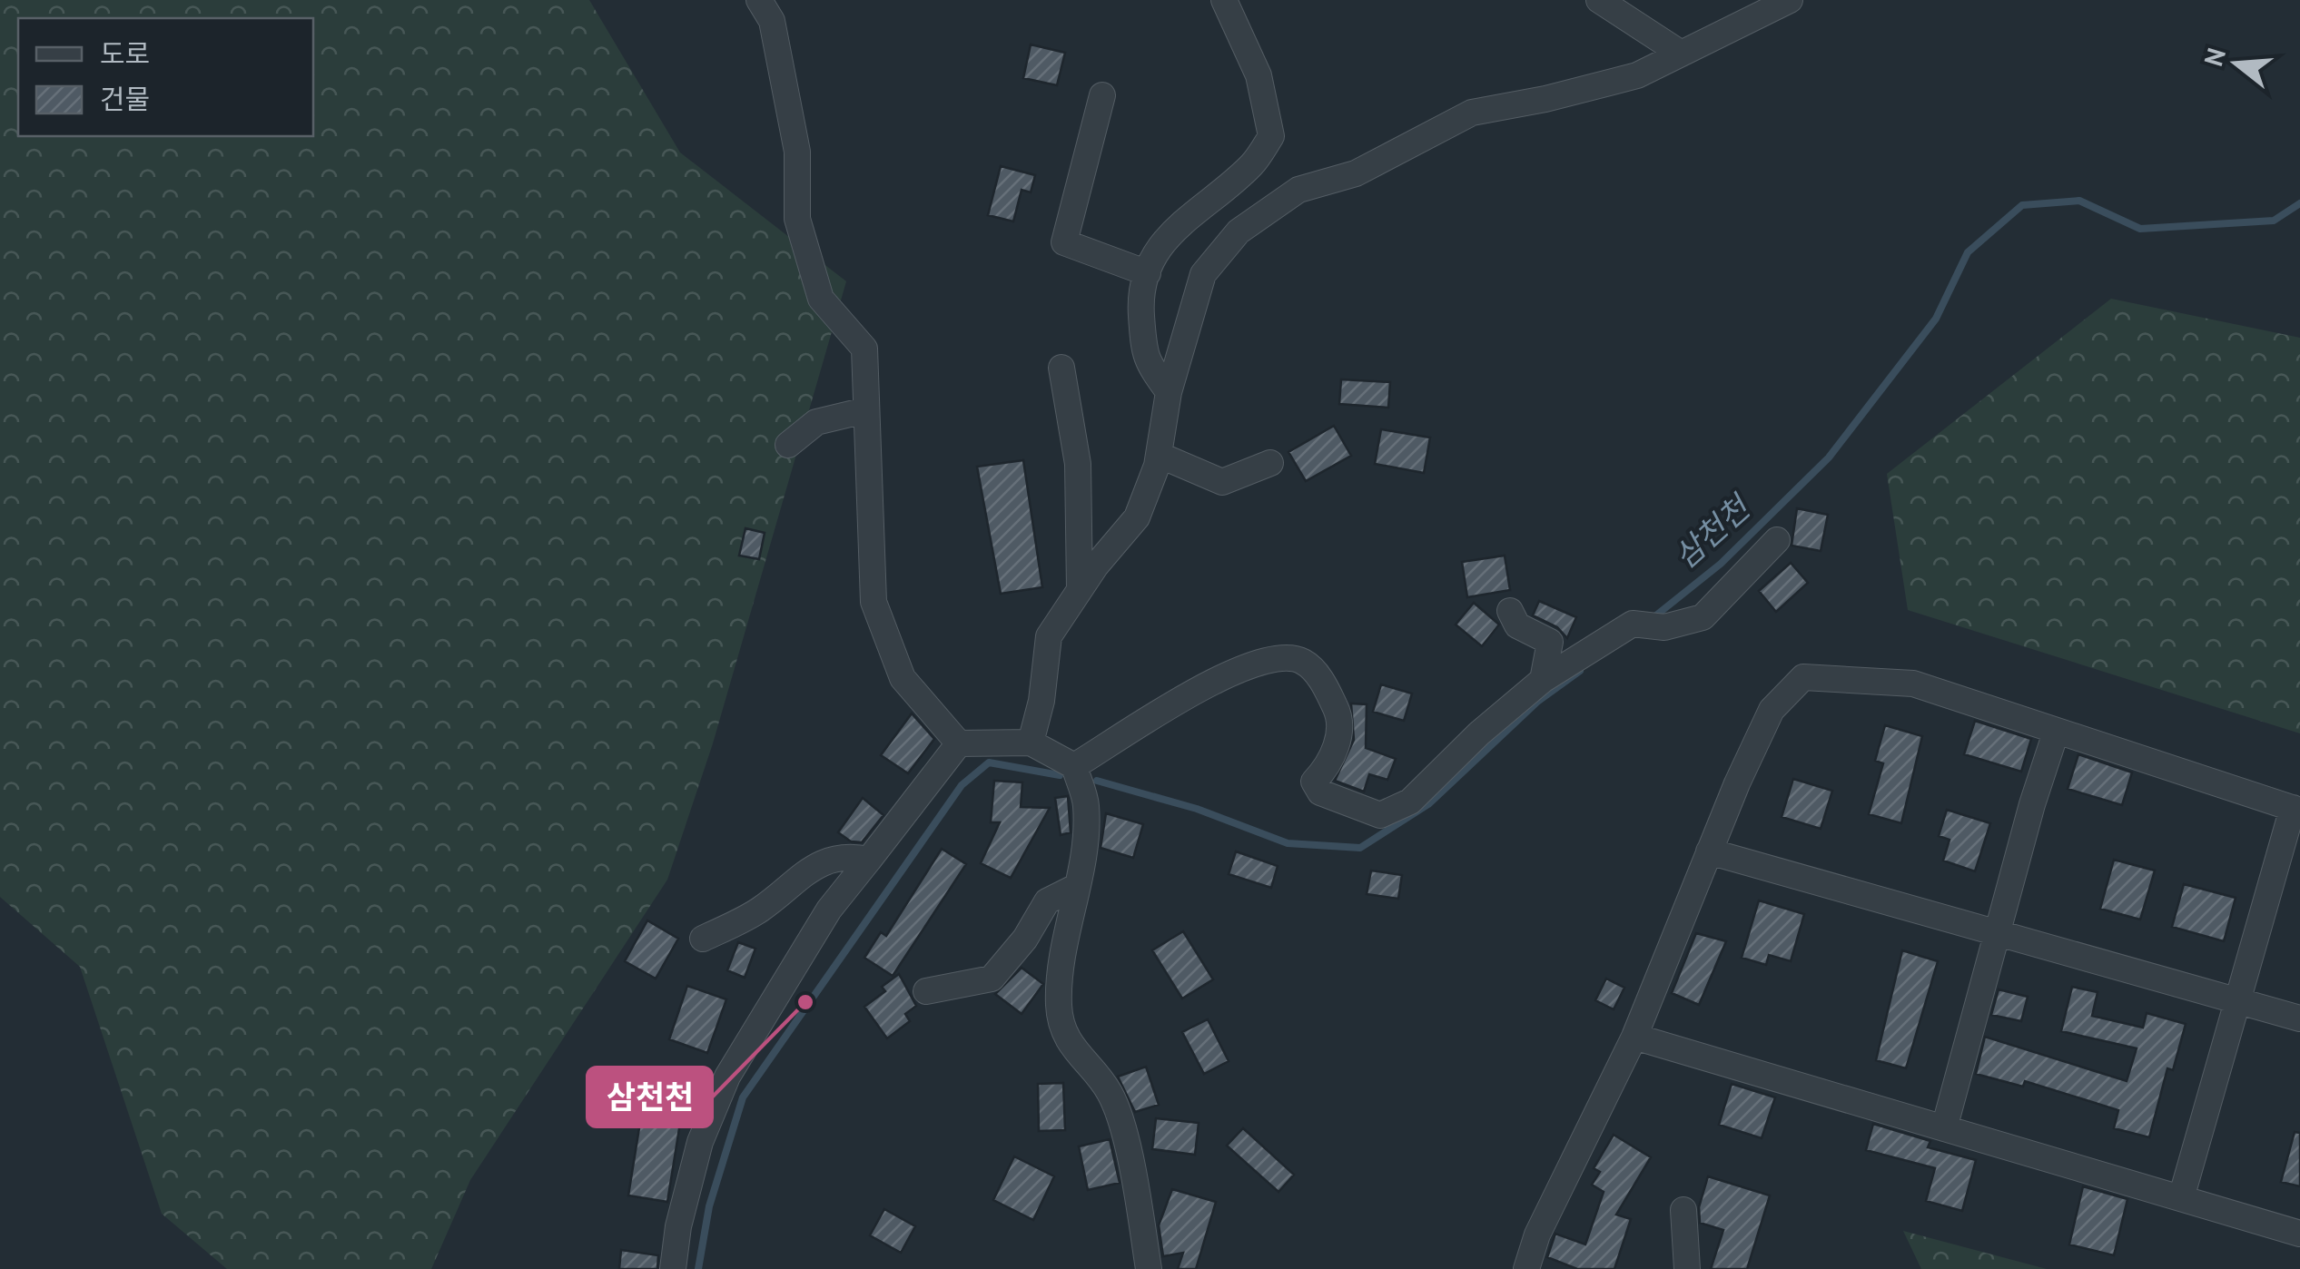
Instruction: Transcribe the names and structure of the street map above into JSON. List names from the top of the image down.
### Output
{
  "water": ["삼천천"],
  "places": ["삼천천"],
  "legend": ["도로", "건물"],
  "north": "left"
}
